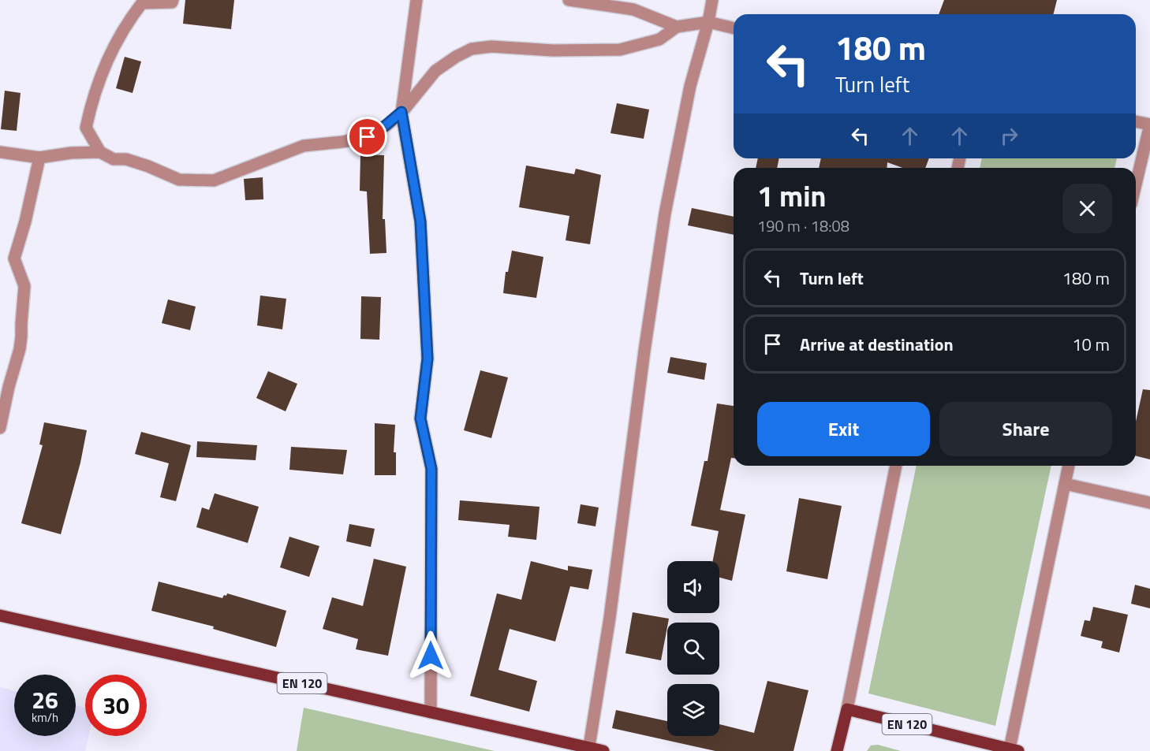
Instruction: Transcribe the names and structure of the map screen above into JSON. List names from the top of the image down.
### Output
{
  "streets": {
    "main road": ["EN 120"]
  },
  "page": {
    "turn": ["180 m", "Turn left"],
    "heading": ["1 min", "190 m · 18:08"],
    "list": [
      {
        "name": "Turn left",
        "value": "180 m"
      },
      {
        "name": "Arrive at destination",
        "value": "10 m"
      }
    ],
    "buttons": ["Exit", "Share"],
    "speed": "26 km/h",
    "limit": "30"
  }
}
